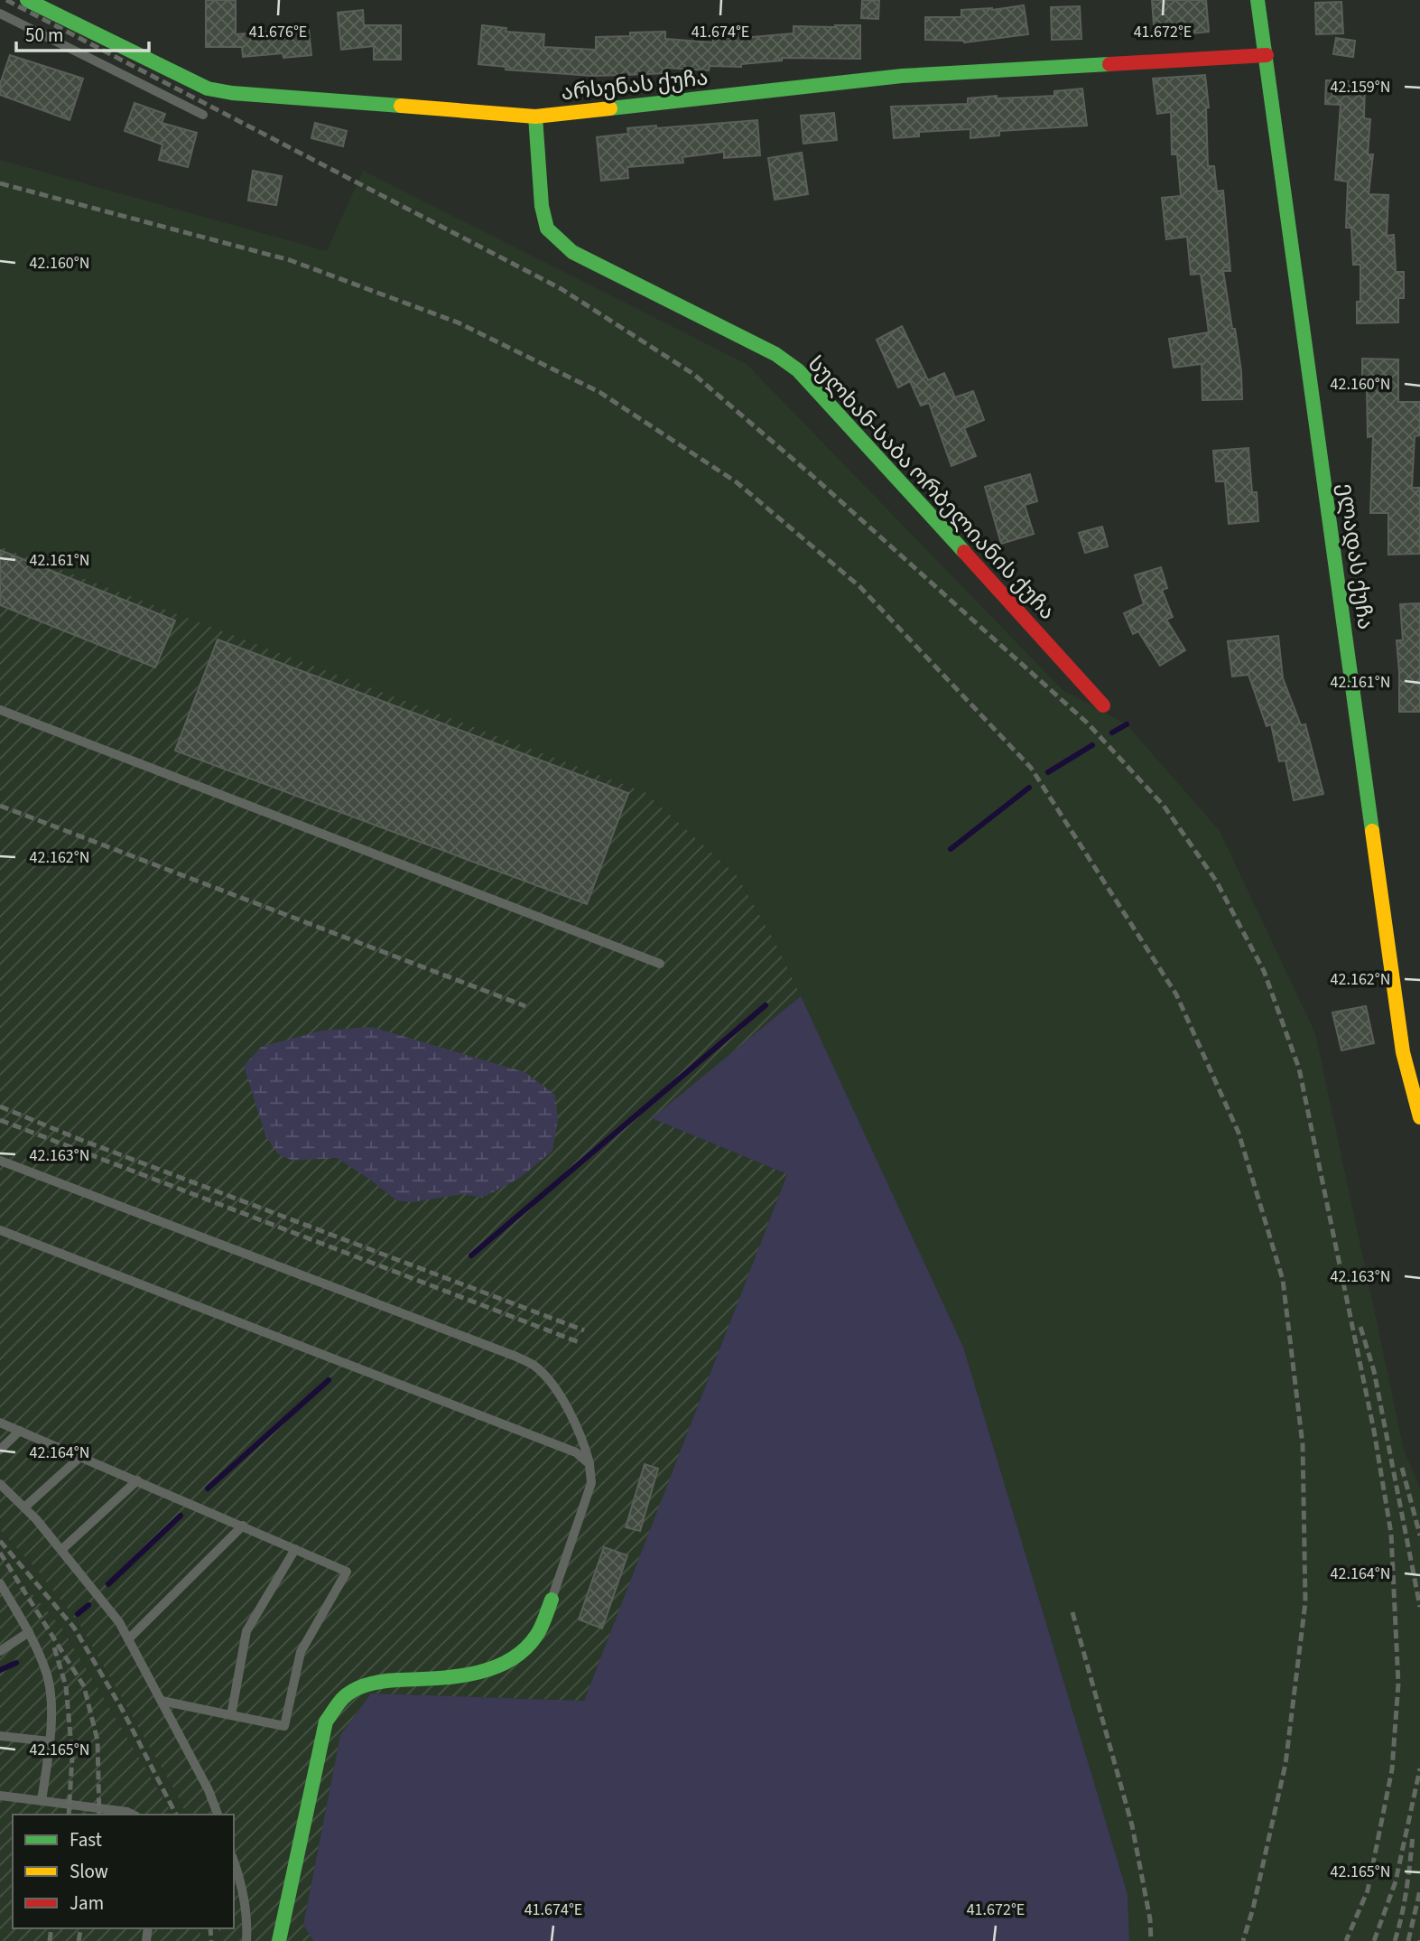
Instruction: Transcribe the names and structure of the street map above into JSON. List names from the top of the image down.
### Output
{
  "streets": {
    "street": ["არსენას ქუჩა", "სულხან-საბა ორბელიანის ქუჩა", "ელადას ქუჩა"]
  },
  "crossings": [
    ["არსენას ქუჩა", "სულხან-საბა ორბელიანის ქუჩა"],
    ["არსენას ქუჩა", "ელადას ქუჩა"]
  ],
  "legend": ["Fast", "Slow", "Jam"],
  "scale_bar": "50 m",
  "coordinates": [
    "41.676°E",
    "41.674°E",
    "41.672°E",
    "42.159°N",
    "42.160°N",
    "42.161°N",
    "42.162°N",
    "42.163°N",
    "42.164°N",
    "42.165°N"
  ]
}
